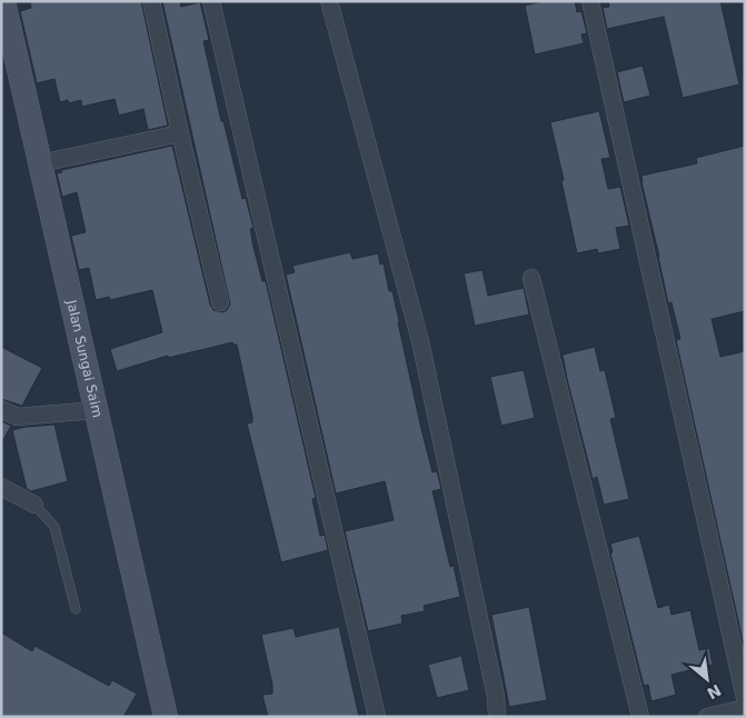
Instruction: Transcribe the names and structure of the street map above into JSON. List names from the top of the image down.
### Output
{
  "streets": {
    "street": ["Jalan Sungai Saim"]
  },
  "north": "bottom right"
}
